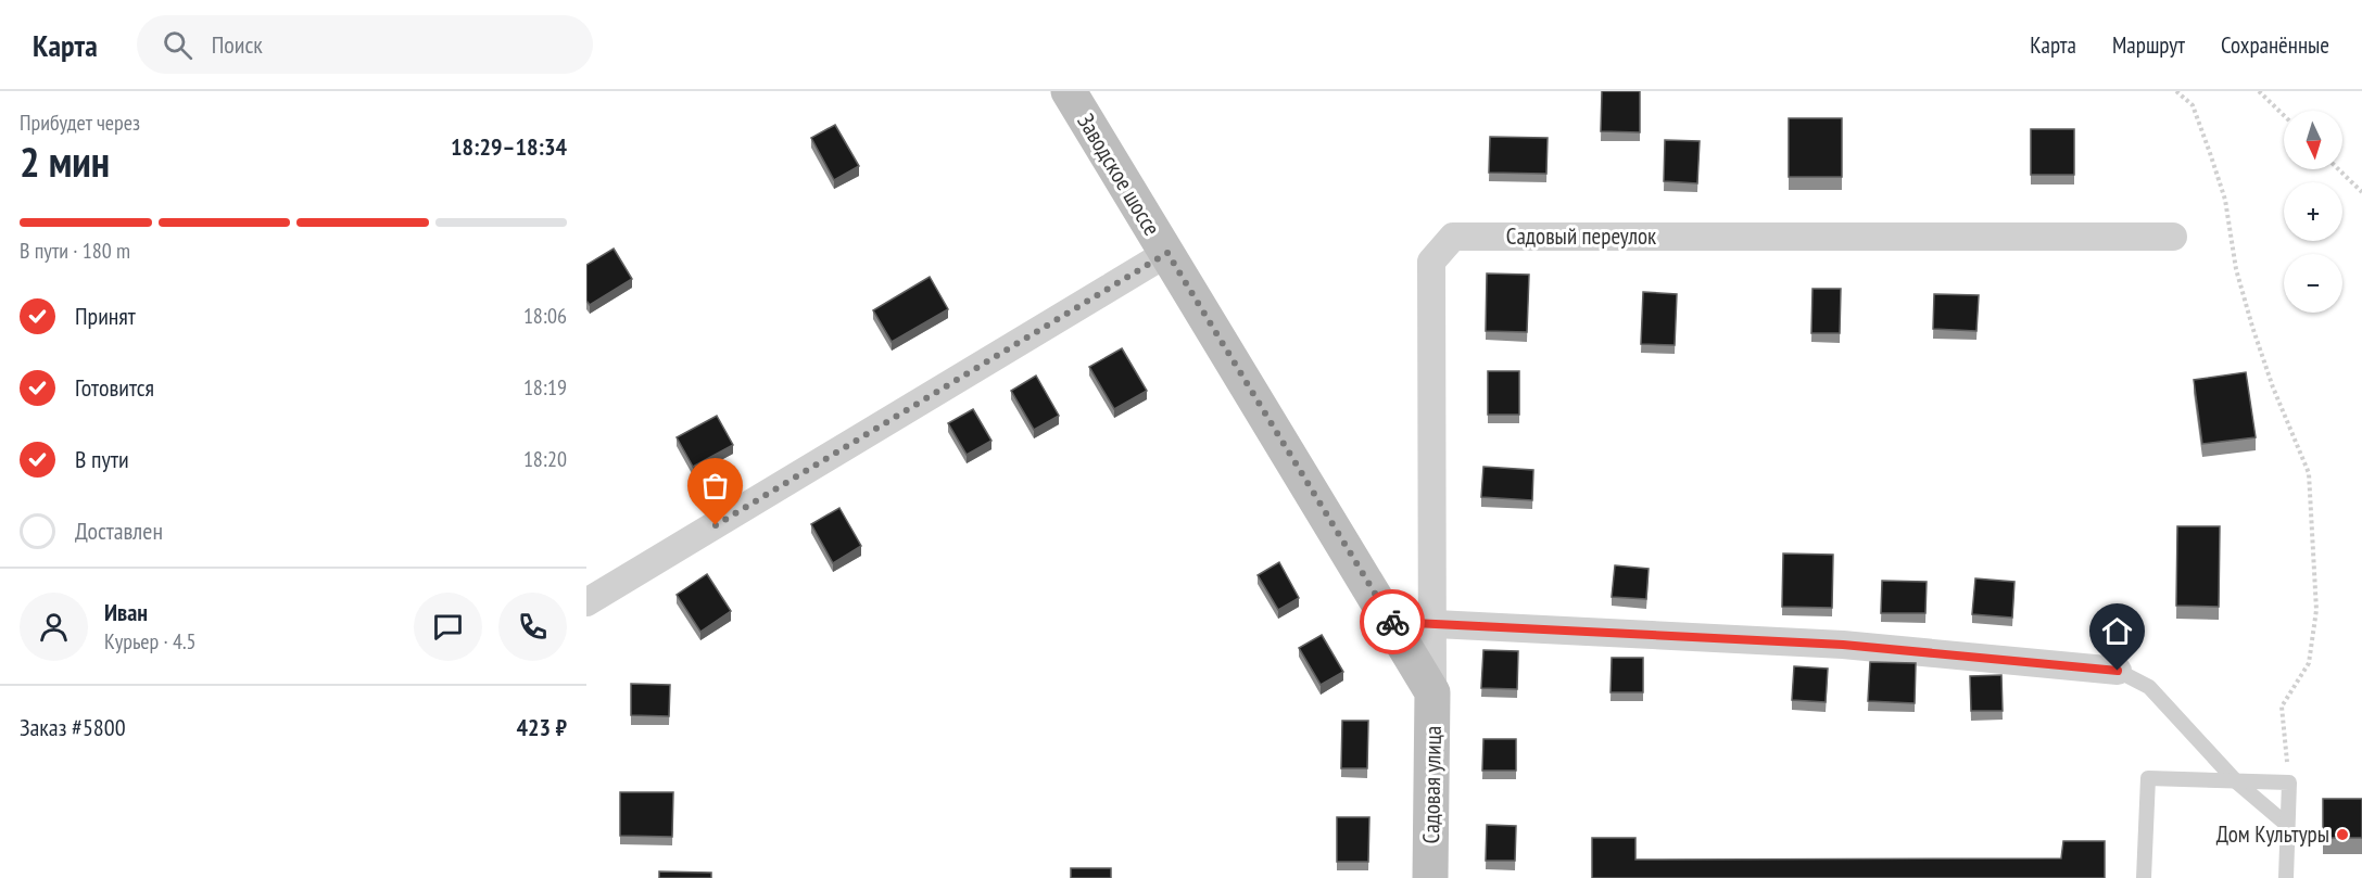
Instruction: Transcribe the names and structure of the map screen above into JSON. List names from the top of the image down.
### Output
{
  "streets": {
    "street": ["Заводское шоссе", "Садовый переулок", "Садовая улица"]
  },
  "crossings": [
    ["Заводское шоссе", "Садовый переулок"],
    ["Заводское шоссе", "Садовая улица"],
    ["Садовый переулок", "Садовая улица"]
  ],
  "places": ["Дом Культуры"],
  "north": "bottom",
  "page": {
    "header": "Карта",
    "search": "Поиск",
    "nav": ["Карта", "Маршрут", "Сохранённые"],
    "heading": ["2 мин", "Прибудет через", "18:29–18:34"],
    "panel": [
      "Иван",
      "Курьер · 4.5",
      "Заказ #5800",
      "423 ₽"
    ],
    "map_buttons": ["+", "−"],
    "bar": "В пути · 180 m",
    "list": [
      ["Принят", "18:06"],
      ["Готовится", "18:19"],
      ["В пути", "18:20"],
      "Доставлен"
    ]
  }
}
